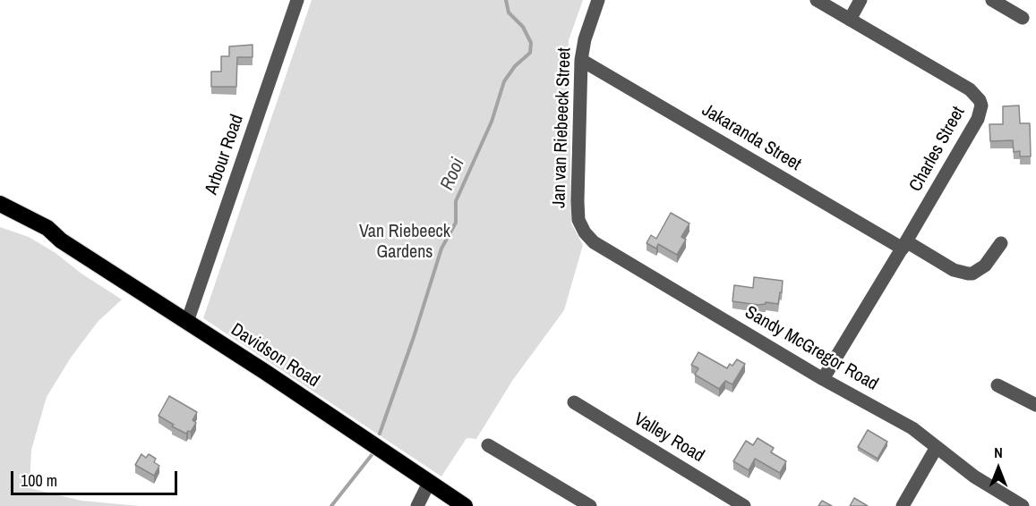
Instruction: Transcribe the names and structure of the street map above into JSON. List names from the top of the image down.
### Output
{
  "streets": {
    "highway": ["Davidson Road"],
    "street": [
      "Jan van Riebeeck Street",
      "Jakaranda Street",
      "Charles Street",
      "Arbour Road",
      "Sandy McGregor Road",
      "Valley Road"
    ]
  },
  "crossings": [
    ["Jan van Riebeeck Street", "Jakaranda Street"],
    ["Jan van Riebeeck Street", "Sandy McGregor Road"],
    ["Jakaranda Street", "Charles Street"],
    ["Charles Street", "Sandy McGregor Road"],
    ["Arbour Road", "Davidson Road"]
  ],
  "water": ["Rooi"],
  "parks": ["Van Riebeeck Gardens"],
  "scale_bar": "100 m",
  "north": "top"
}
